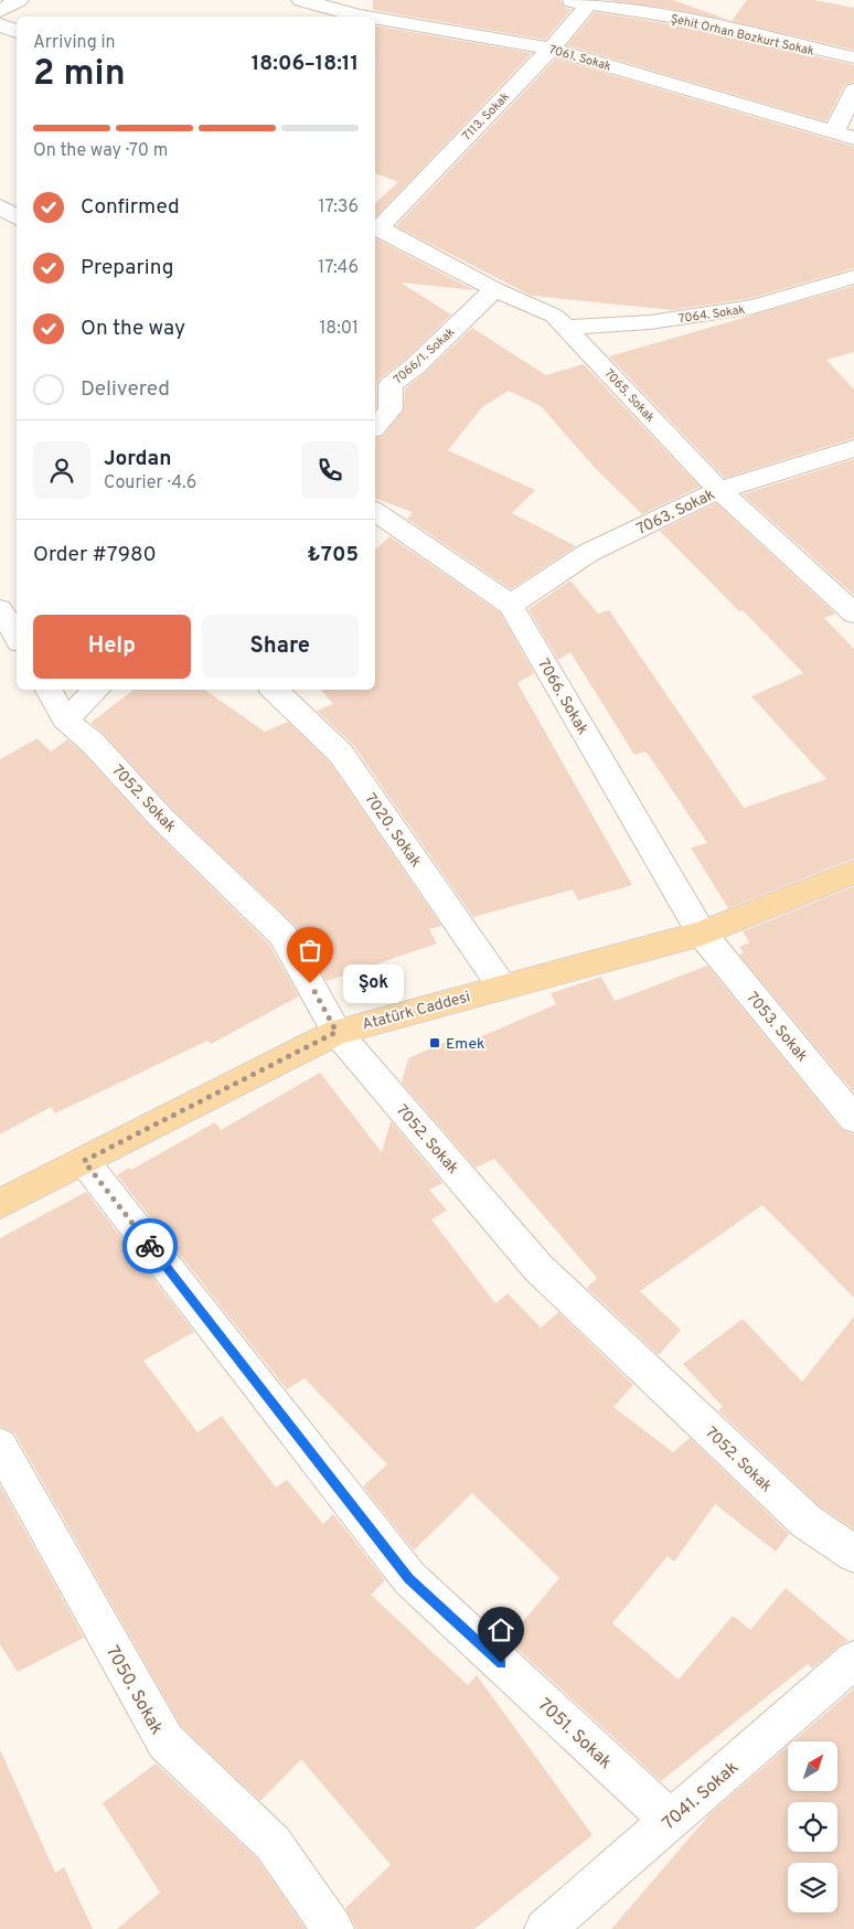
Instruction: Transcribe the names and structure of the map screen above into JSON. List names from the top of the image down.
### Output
{
  "streets": {
    "main road": ["Atatürk Caddesi"],
    "street": [
      "Şehit Orhan Bozkurt Sokak",
      "7061. Sokak",
      "7113. Sokak",
      "7064. Sokak",
      "7066/1. Sokak",
      "7065. Sokak",
      "7063. Sokak",
      "7066. Sokak",
      "7052. Sokak",
      "7020. Sokak",
      "7053. Sokak",
      "7050. Sokak",
      "7051. Sokak",
      "7041. Sokak"
    ]
  },
  "crossings": [
    ["Şehit Orhan Bozkurt Sokak", "7113. Sokak"],
    ["7061. Sokak", "7113. Sokak"],
    ["7113. Sokak", "7065. Sokak"],
    ["7064. Sokak", "7065. Sokak"],
    ["7066/1. Sokak", "7065. Sokak"],
    ["7065. Sokak", "7063. Sokak"],
    ["7063. Sokak", "7066. Sokak"],
    ["7066. Sokak", "Atatürk Caddesi"],
    ["7066. Sokak", "7053. Sokak"],
    ["7052. Sokak", "Atatürk Caddesi"],
    ["7020. Sokak", "Atatürk Caddesi"],
    ["Atatürk Caddesi", "7053. Sokak"],
    ["Atatürk Caddesi", "7051. Sokak"],
    ["7051. Sokak", "7041. Sokak"]
  ],
  "places": {
    "other": ["Şok"],
    "transit": ["Emek"]
  },
  "north": "top right",
  "page": {
    "heading": ["2 min", "Arriving in", "18:06–18:11"],
    "panel": [
      "Jordan",
      "Courier · 4.6",
      "Order #7980",
      "₺705"
    ],
    "bar": "On the way · 70 m",
    "list": [
      ["Confirmed", "17:36"],
      ["Preparing", "17:46"],
      ["On the way", "18:01"],
      "Delivered"
    ],
    "buttons": ["Help", "Share"],
    "bubble": "Şok"
  }
}
